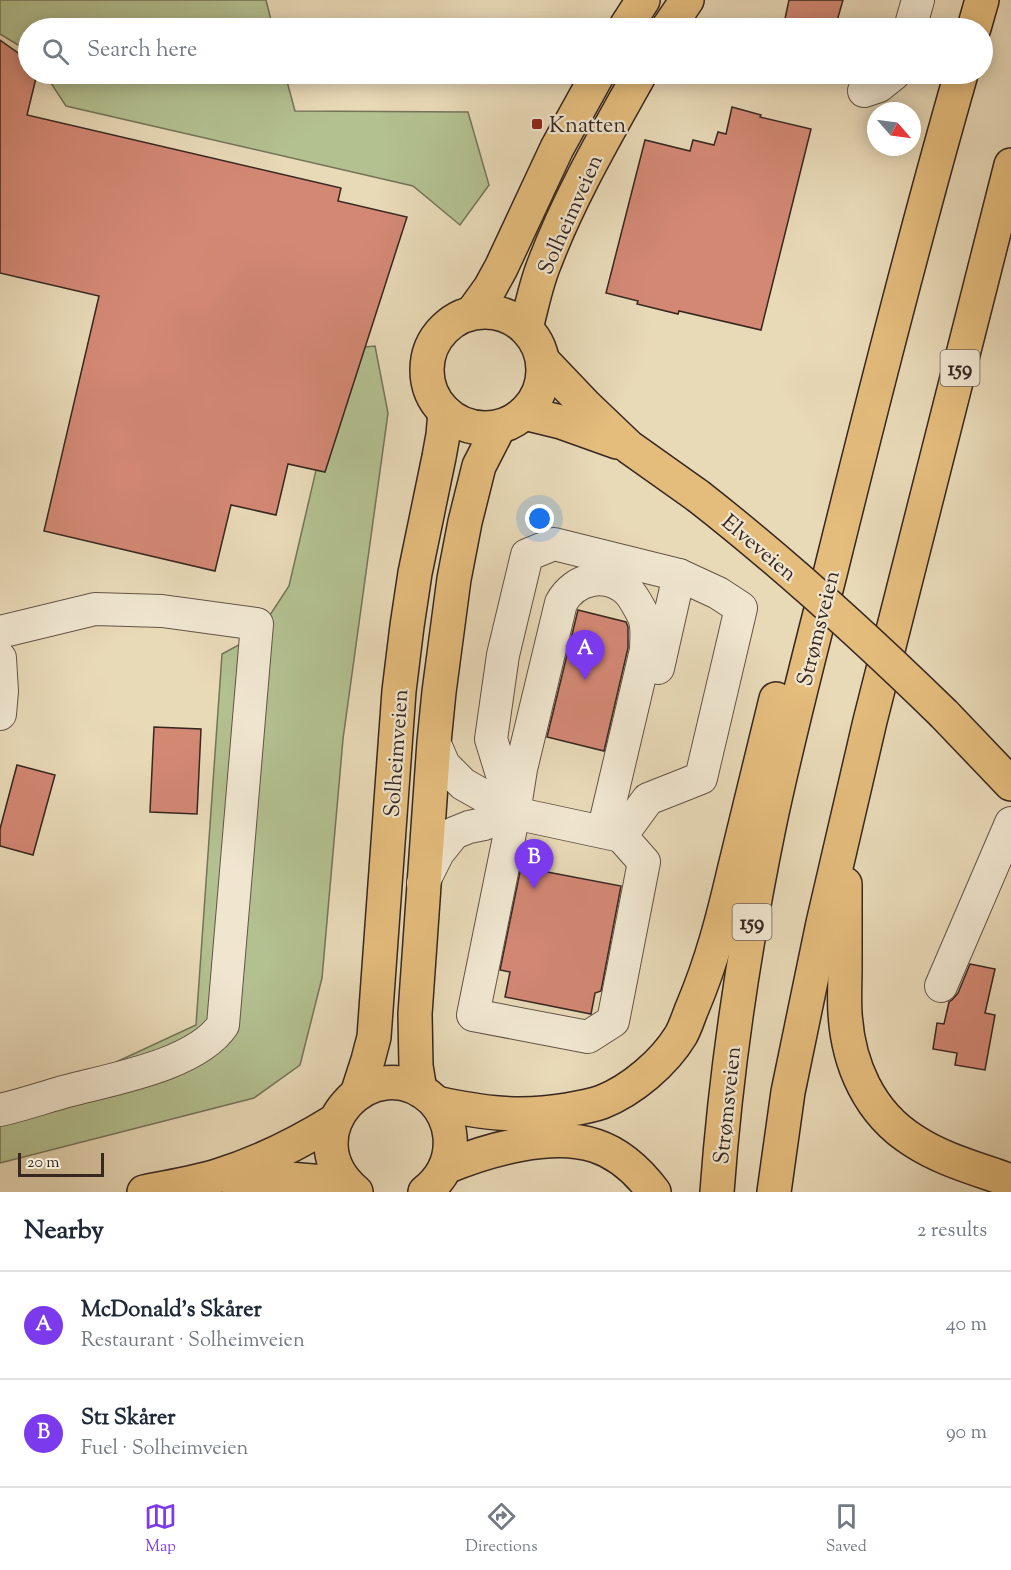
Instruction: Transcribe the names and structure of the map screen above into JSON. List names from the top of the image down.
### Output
{
  "streets": {
    "main road": [
      "Solheimveien",
      "159",
      "Elveveien",
      "Strømsveien"
    ]
  },
  "crossings": [
    ["Solheimveien", "Elveveien"]
  ],
  "places": {
    "transit": ["Knatten"]
  },
  "scale_bar": "20 m",
  "north": "bottom right",
  "page": {
    "search": "Search here",
    "pins": ["A", "B"],
    "scale": "20 m",
    "heading": ["Nearby", "2 results"],
    "list": [
      {
        "mark": "A",
        "name": "McDonald's Skårer",
        "note": "Restaurant · Solheimveien",
        "value": "40 m"
      },
      {
        "mark": "B",
        "name": "St1 Skårer",
        "note": "Fuel · Solheimveien",
        "value": "90 m"
      }
    ],
    "nav": ["Map", "Directions", "Saved"]
  }
}
